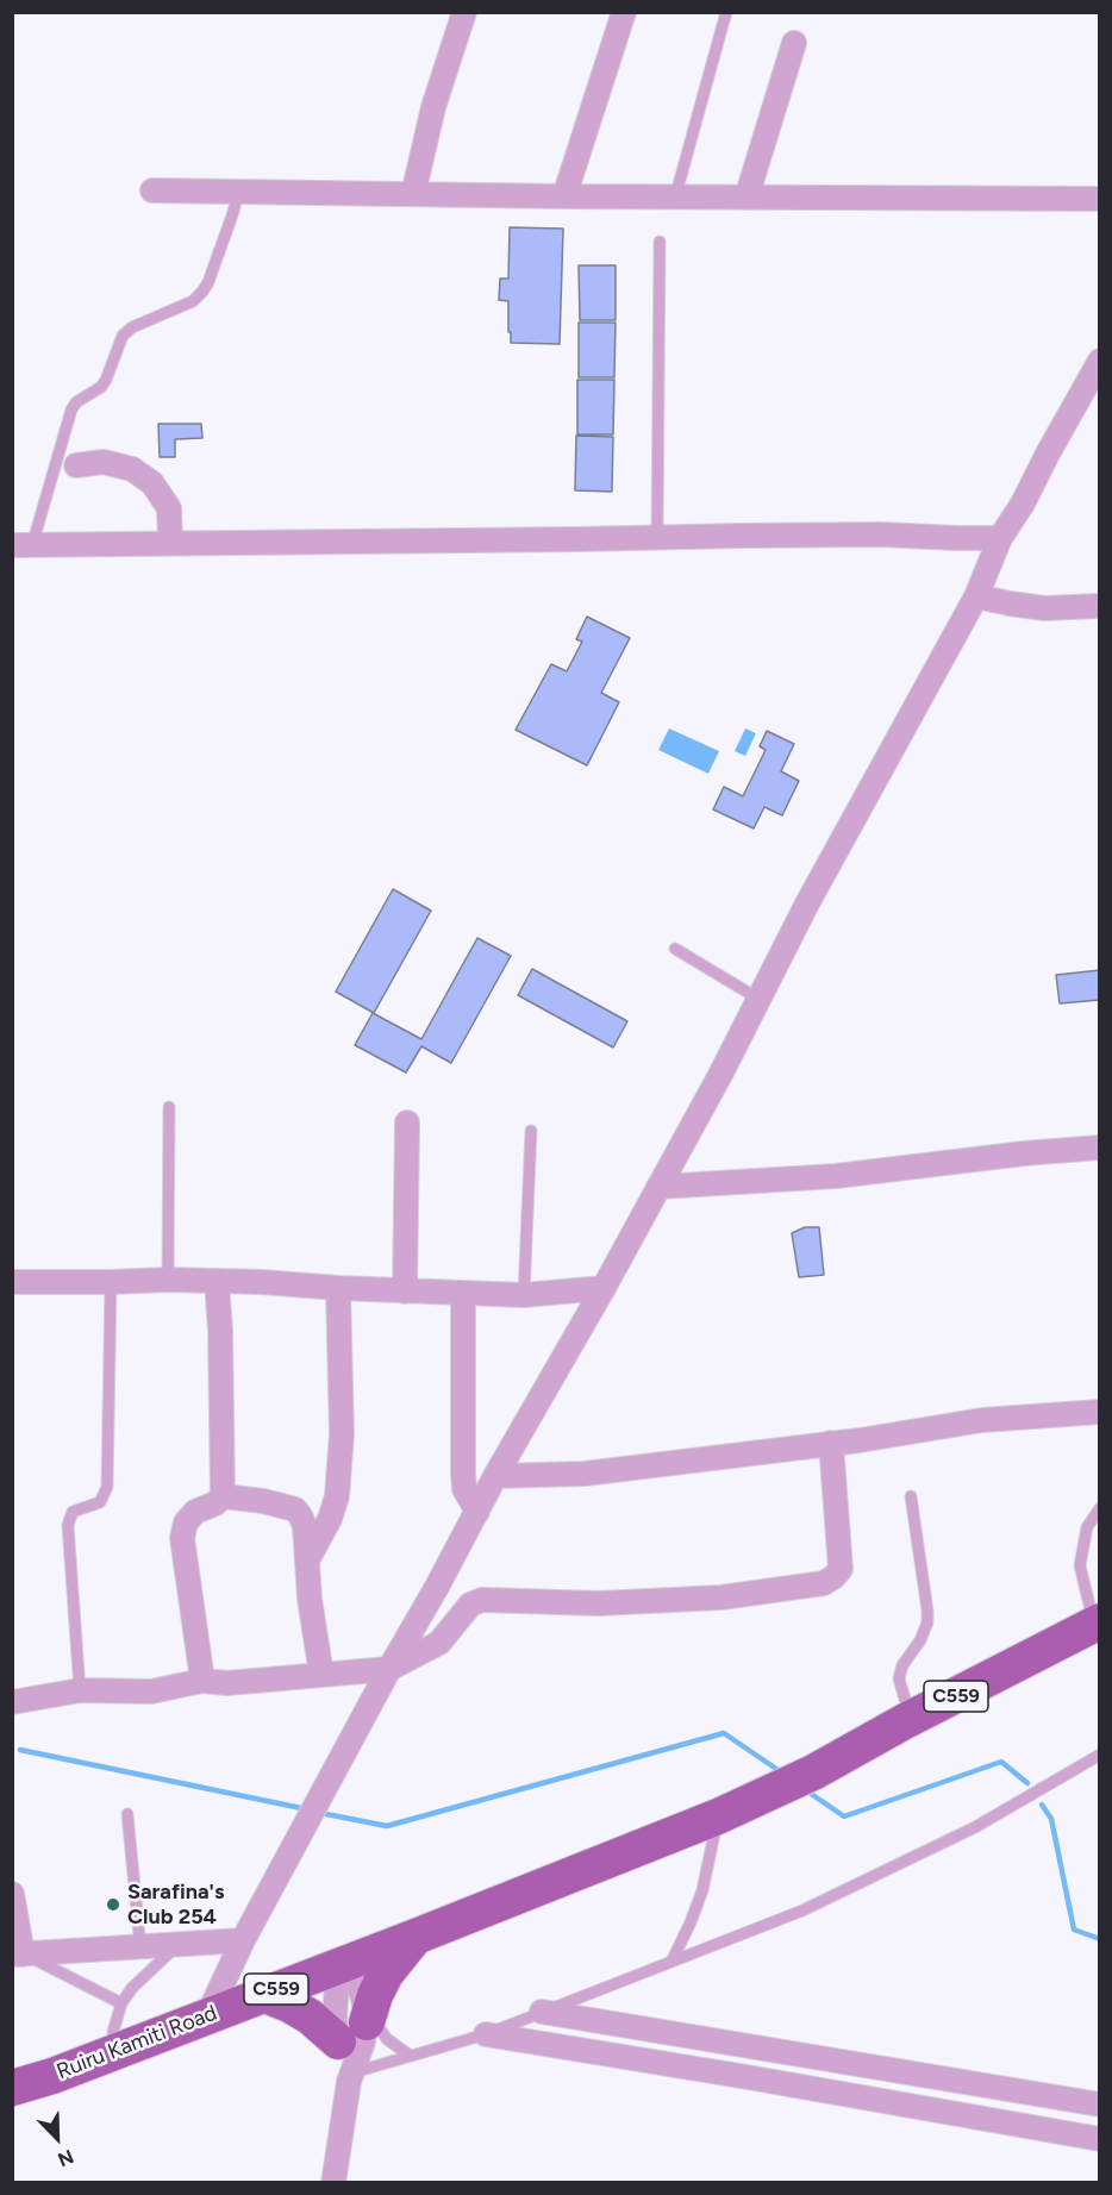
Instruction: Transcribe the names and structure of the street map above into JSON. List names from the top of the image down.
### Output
{
  "streets": {
    "main road": ["C559", "Ruiru Kamiti Road"]
  },
  "crossings": [
    ["C559", "Ruiru Kamiti Road"]
  ],
  "places": ["Sarafina's Club 254"],
  "north": "bottom right"
}
